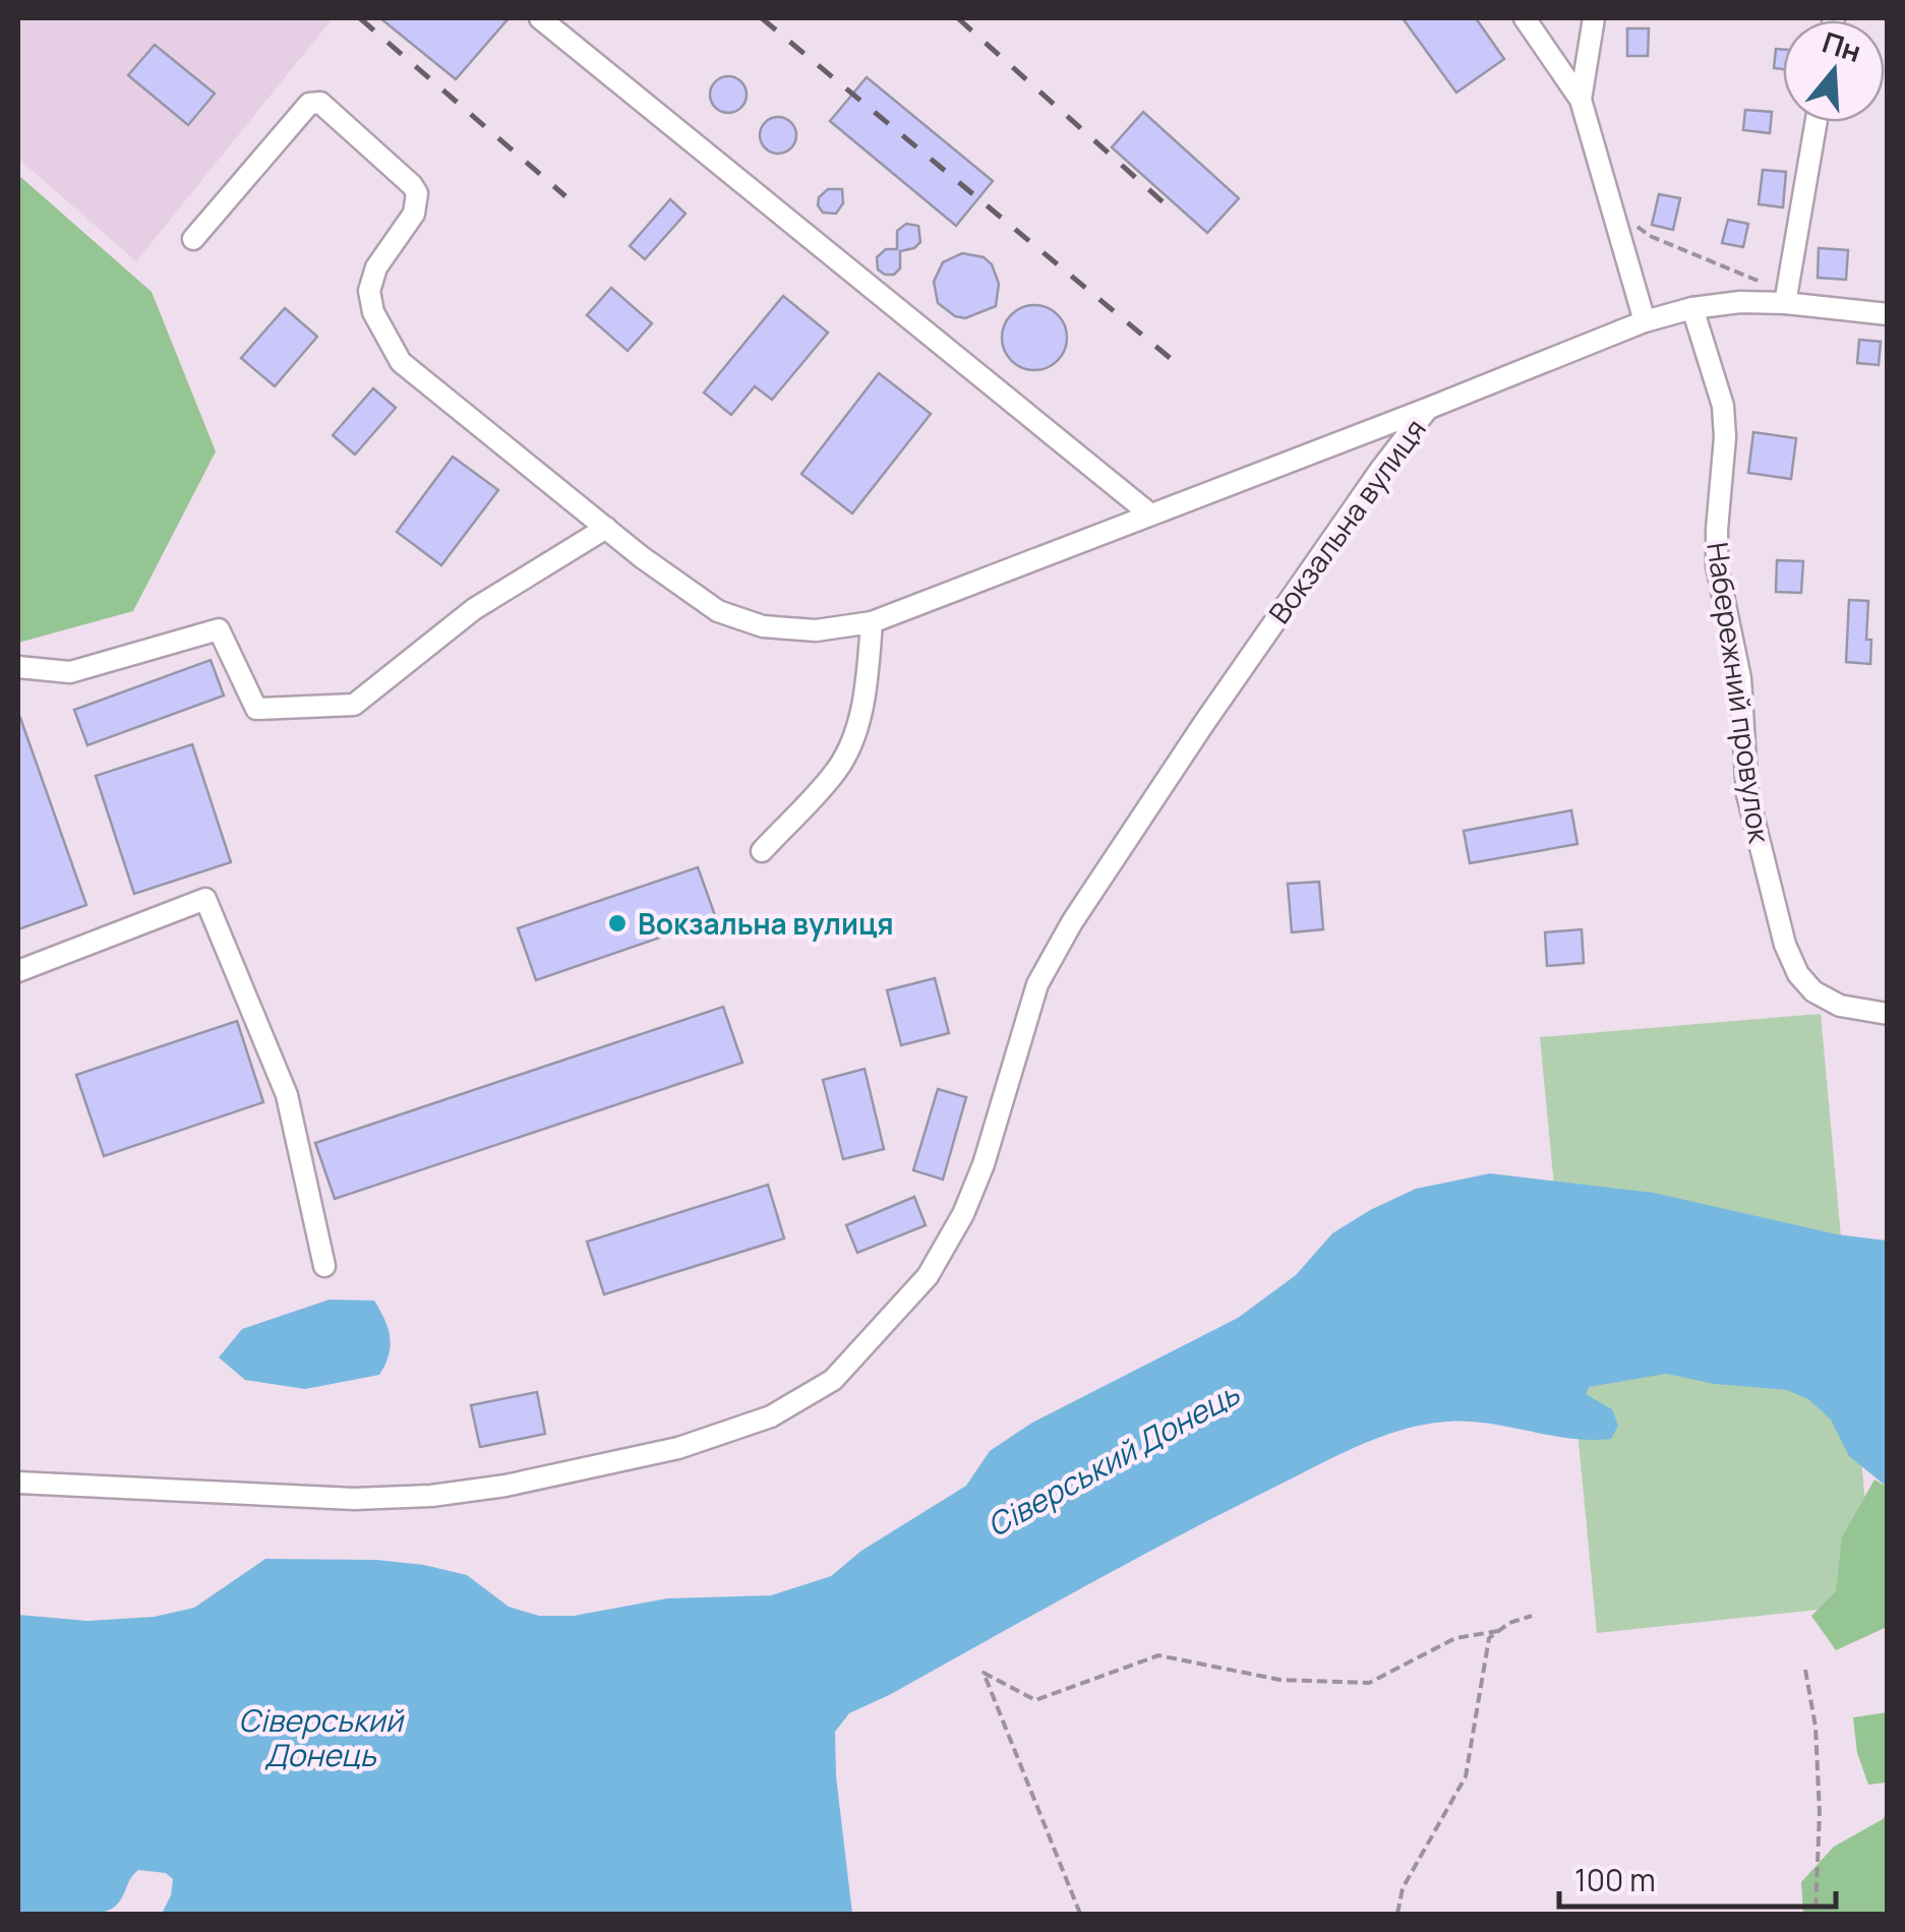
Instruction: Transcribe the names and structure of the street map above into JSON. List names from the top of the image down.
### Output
{
  "streets": {
    "street": ["Вокзальна вулиця", "Набережний провулок"]
  },
  "crossings": [
    ["Вокзальна вулиця", "Набережний провулок"]
  ],
  "water": ["Сіверський Донець"],
  "places": ["Вокзальна вулиця"],
  "scale_bar": "100 m",
  "north": "top"
}
